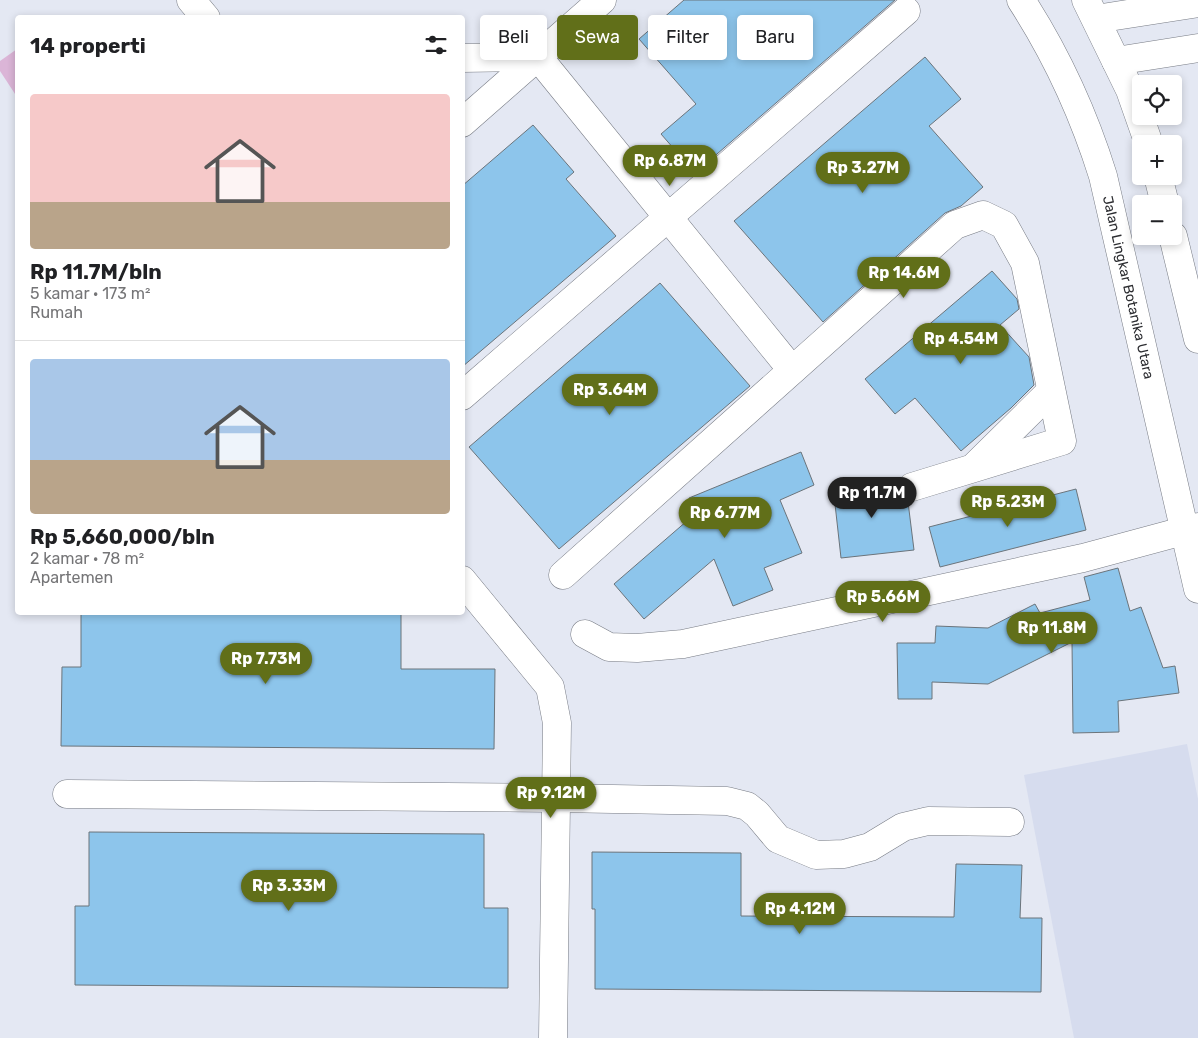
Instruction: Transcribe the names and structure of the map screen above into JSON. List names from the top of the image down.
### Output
{
  "streets": {
    "street": ["Jalan Lingkar Botanika Utara"]
  },
  "page": {
    "chip": [
      "Beli",
      "Sewa",
      "Filter",
      "Baru"
    ],
    "heading": "14 properti",
    "map_buttons": ["+", "−"],
    "list": [
      {
        "name": "Rp 11.7M/bln",
        "note": "5 kamar · 173 m² · Rumah"
      },
      {
        "name": "Rp 5,660,000/bln",
        "note": "2 kamar · 78 m² · Apartemen"
      }
    ],
    "price": [
      "Rp 6.87M",
      "Rp 3.27M",
      "Rp 14.6M",
      "Rp 4.54M",
      "Rp 3.64M",
      "Rp 11.7M",
      "Rp 5.23M",
      "Rp 6.77M",
      "Rp 5.66M",
      "Rp 11.8M",
      "Rp 7.73M",
      "Rp 9.12M",
      "Rp 3.33M",
      "Rp 4.12M"
    ]
  }
}
